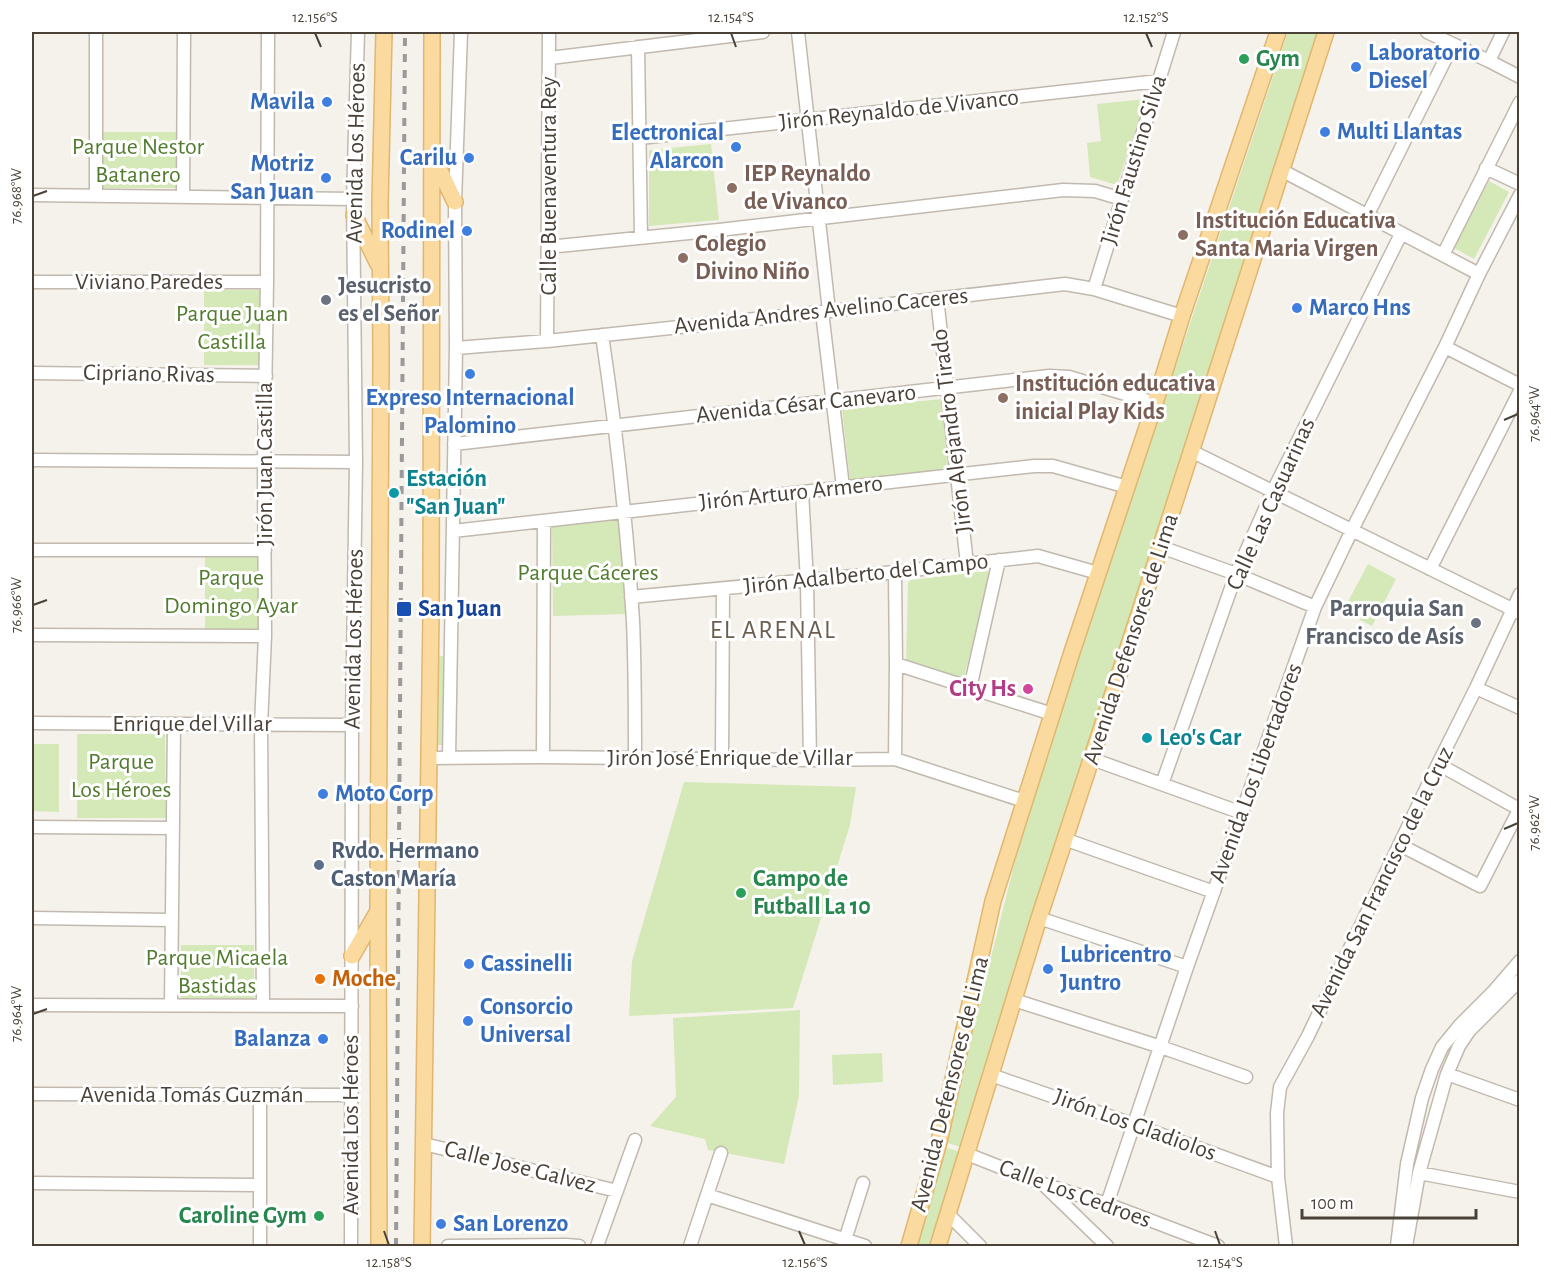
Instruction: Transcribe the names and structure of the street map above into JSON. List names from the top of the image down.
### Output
{
  "streets": {
    "main road": ["Avenida Los Héroes", "Avenida Defensores de Lima"],
    "street": [
      "Jirón Reynaldo de Vivanco",
      "Jirón Faustino Silva",
      "Calle Buenaventura Rey",
      "Viviano Paredes",
      "Avenida Andres Avelino Caceres",
      "Cipriano Rivas",
      "Avenida César Canevaro",
      "Jirón Alejandro Tirado",
      "Jirón Juan Castilla",
      "Jirón Arturo Armero",
      "Calle Las Casuarinas",
      "Jirón Adalberto del Campo",
      "Enrique del Villar",
      "Jirón José Enrique de Villar",
      "Avenida Los Libertadores",
      "Avenida San Francisco de la Cruz",
      "Avenida Tomás Guzmán",
      "Jirón Los Gladiolos",
      "Calle Jose Galvez",
      "Calle Los Cedroes"
    ]
  },
  "crossings": [
    ["Jirón Reynaldo de Vivanco", "Jirón Faustino Silva"],
    ["Avenida Los Héroes", "Enrique del Villar"],
    ["Avenida Los Héroes", "Avenida Tomás Guzmán"],
    ["Jirón Faustino Silva", "Avenida Andres Avelino Caceres"],
    ["Calle Buenaventura Rey", "Avenida Andres Avelino Caceres"],
    ["Viviano Paredes", "Jirón Juan Castilla"],
    ["Avenida Andres Avelino Caceres", "Jirón Alejandro Tirado"],
    ["Avenida Andres Avelino Caceres", "Avenida Defensores de Lima"],
    ["Cipriano Rivas", "Jirón Juan Castilla"],
    ["Avenida César Canevaro", "Jirón Alejandro Tirado"],
    ["Avenida César Canevaro", "Avenida Defensores de Lima"],
    ["Jirón Alejandro Tirado", "Jirón Arturo Armero"],
    ["Jirón Alejandro Tirado", "Jirón Adalberto del Campo"],
    ["Jirón Juan Castilla", "Enrique del Villar"],
    ["Jirón Arturo Armero", "Avenida Defensores de Lima"],
    ["Jirón Adalberto del Campo", "Avenida Defensores de Lima"],
    ["Avenida Defensores de Lima", "Jirón José Enrique de Villar"],
    ["Avenida Defensores de Lima", "Jirón Los Gladiolos"],
    ["Avenida Defensores de Lima", "Calle Los Cedroes"],
    ["Avenida Los Libertadores", "Jirón Los Gladiolos"],
    ["Avenida Los Libertadores", "Calle Los Cedroes"],
    ["Avenida San Francisco de la Cruz", "Jirón Los Gladiolos"]
  ],
  "districts": ["EL ARENAL"],
  "parks": [
    "Parque Nestor Batanero",
    "Parque Juan Castilla",
    "Parque Cáceres",
    "Parque Domingo Ayar",
    "Parque Los Héroes",
    "Parque Micaela Bastidas"
  ],
  "places": {
    "other": [
      "Gym",
      "Laboratorio Diesel",
      "Mavila",
      "Multi Llantas",
      "Electronical Alarcon",
      "Carilu",
      "Motriz San Juan",
      "IEP Reynaldo de Vivanco",
      "Rodinel",
      "Institución Educativa Santa Maria Virgen",
      "Colegio Divino Niño",
      "Jesucristo es el Señor",
      "Marco Hns",
      "Expreso Internacional Palomino",
      "Institución educativa inicial Play Kids",
      "Estación \"San Juan\"",
      "Parroquia San Francisco de Asís",
      "City Hs",
      "Leo's Car",
      "Moto Corp",
      "Rvdo. Hermano Caston María",
      "Campo de Futball La 10",
      "Cassinelli",
      "Lubricentro Juntro",
      "Moche",
      "Consorcio Universal",
      "Balanza",
      "Caroline Gym",
      "San Lorenzo"
    ],
    "transit": ["San Juan"]
  },
  "scale_bar": "100 m",
  "coordinates": [
    "12.156°S",
    "12.154°S",
    "12.152°S",
    "76.968°W",
    "76.964°W",
    "76.966°W",
    "76.962°W",
    "12.158°S"
  ]
}
